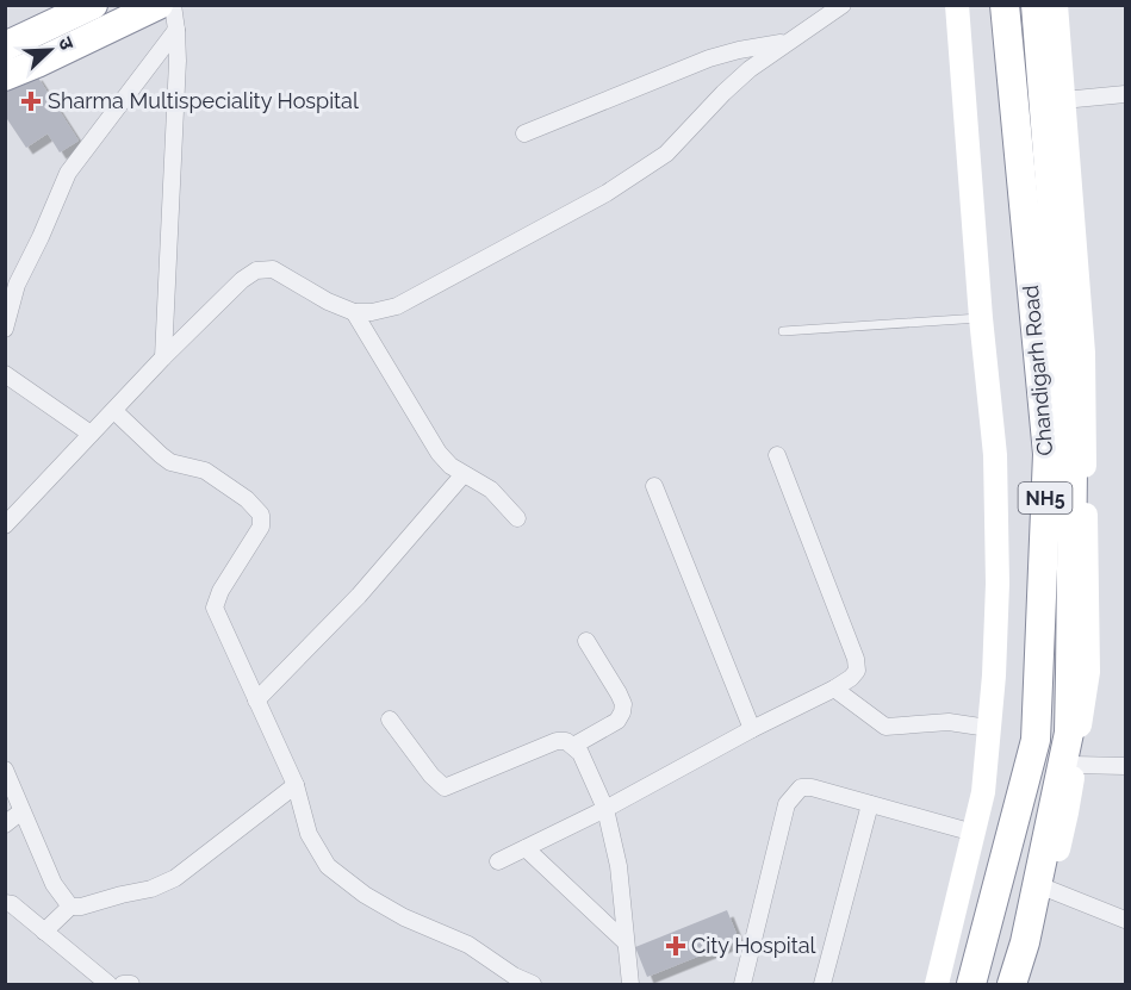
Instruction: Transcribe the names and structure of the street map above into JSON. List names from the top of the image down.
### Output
{
  "streets": {
    "highway": ["Chandigarh Road", "NH5"]
  },
  "places": {
    "health": ["Sharma Multispeciality Hospital", "City Hospital"]
  },
  "north": "top right"
}
